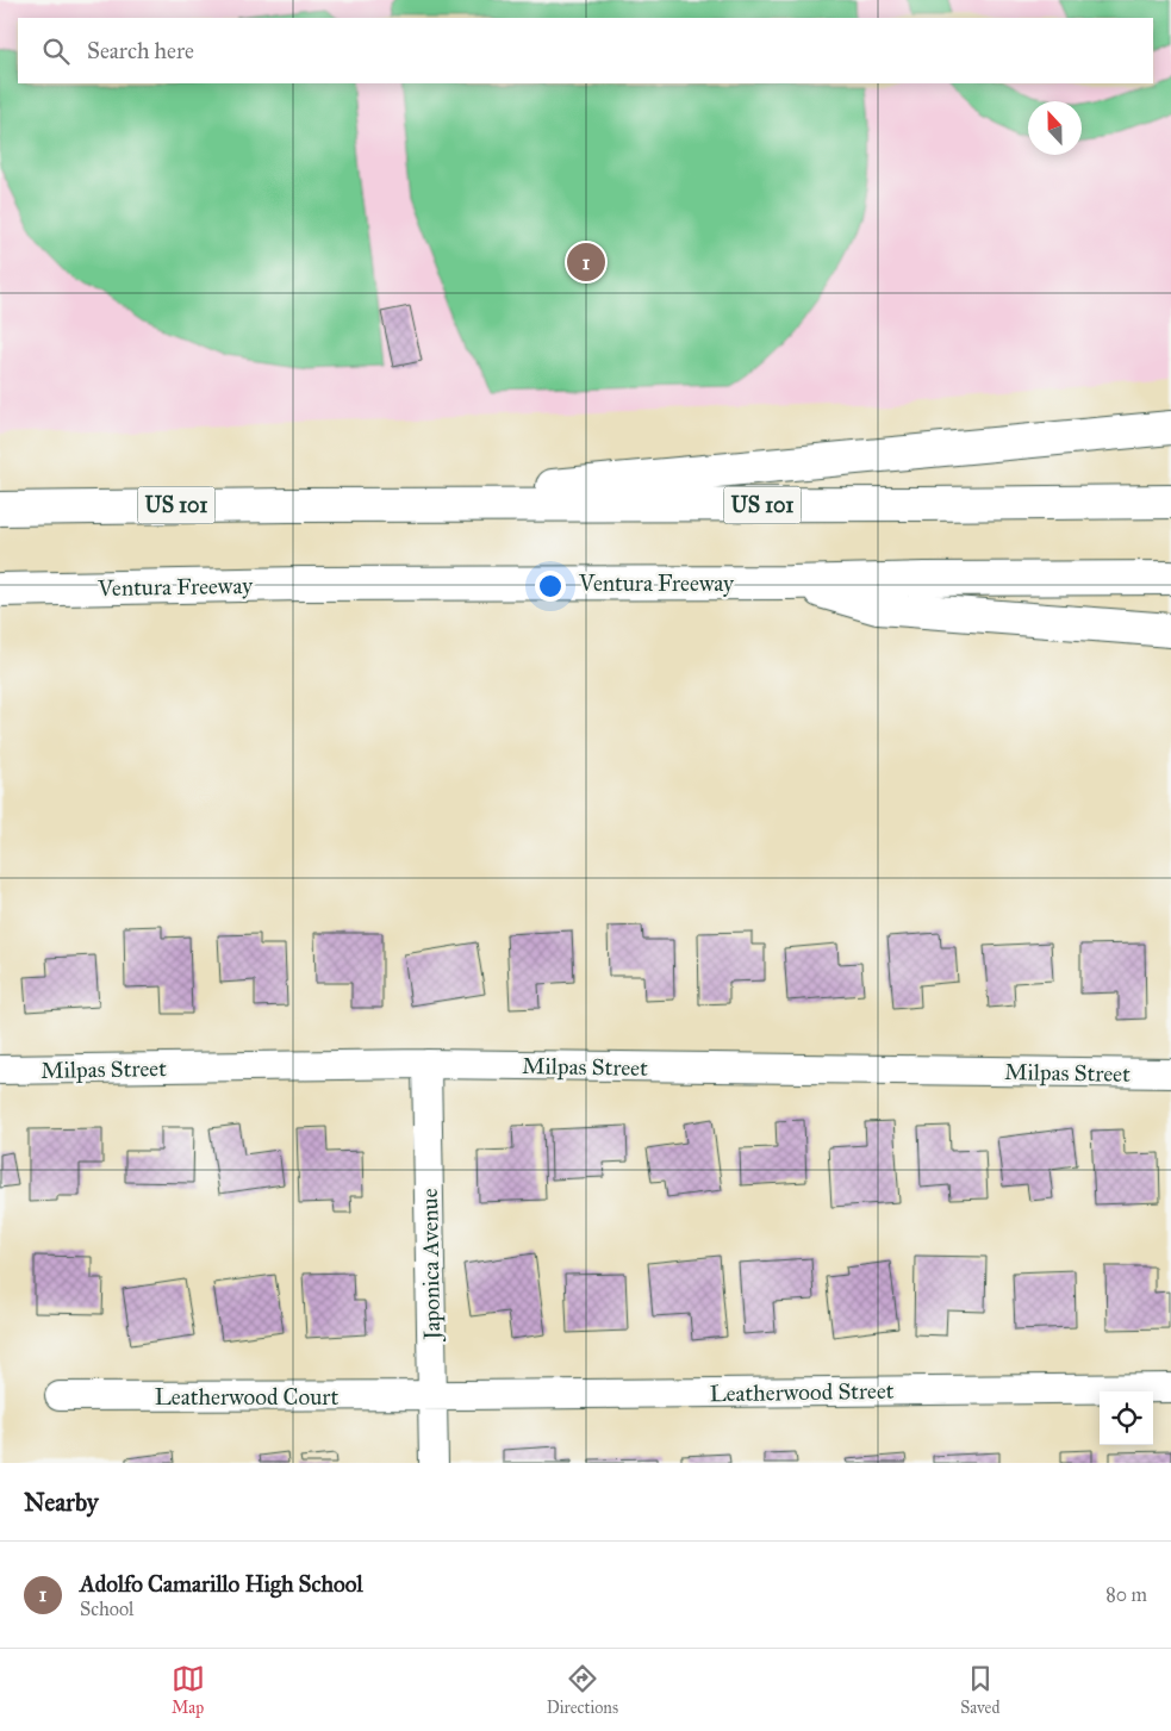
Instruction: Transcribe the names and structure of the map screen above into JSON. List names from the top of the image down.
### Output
{
  "streets": {
    "highway": ["US 101", "Ventura Freeway"],
    "street": [
      "Milpas Street",
      "Japonica Avenue",
      "Leatherwood Street",
      "Leatherwood Court"
    ]
  },
  "crossings": [
    ["Milpas Street", "Japonica Avenue"],
    ["Japonica Avenue", "Leatherwood Street"],
    ["Japonica Avenue", "Leatherwood Court"],
    ["Leatherwood Street", "Leatherwood Court"]
  ],
  "north": "top",
  "page": {
    "search": "Search here",
    "pins": "1",
    "heading": "Nearby",
    "list": [
      {
        "mark": "1",
        "name": "Adolfo Camarillo High School",
        "note": "School",
        "value": "80 m"
      }
    ],
    "nav": ["Map", "Directions", "Saved"]
  }
}
